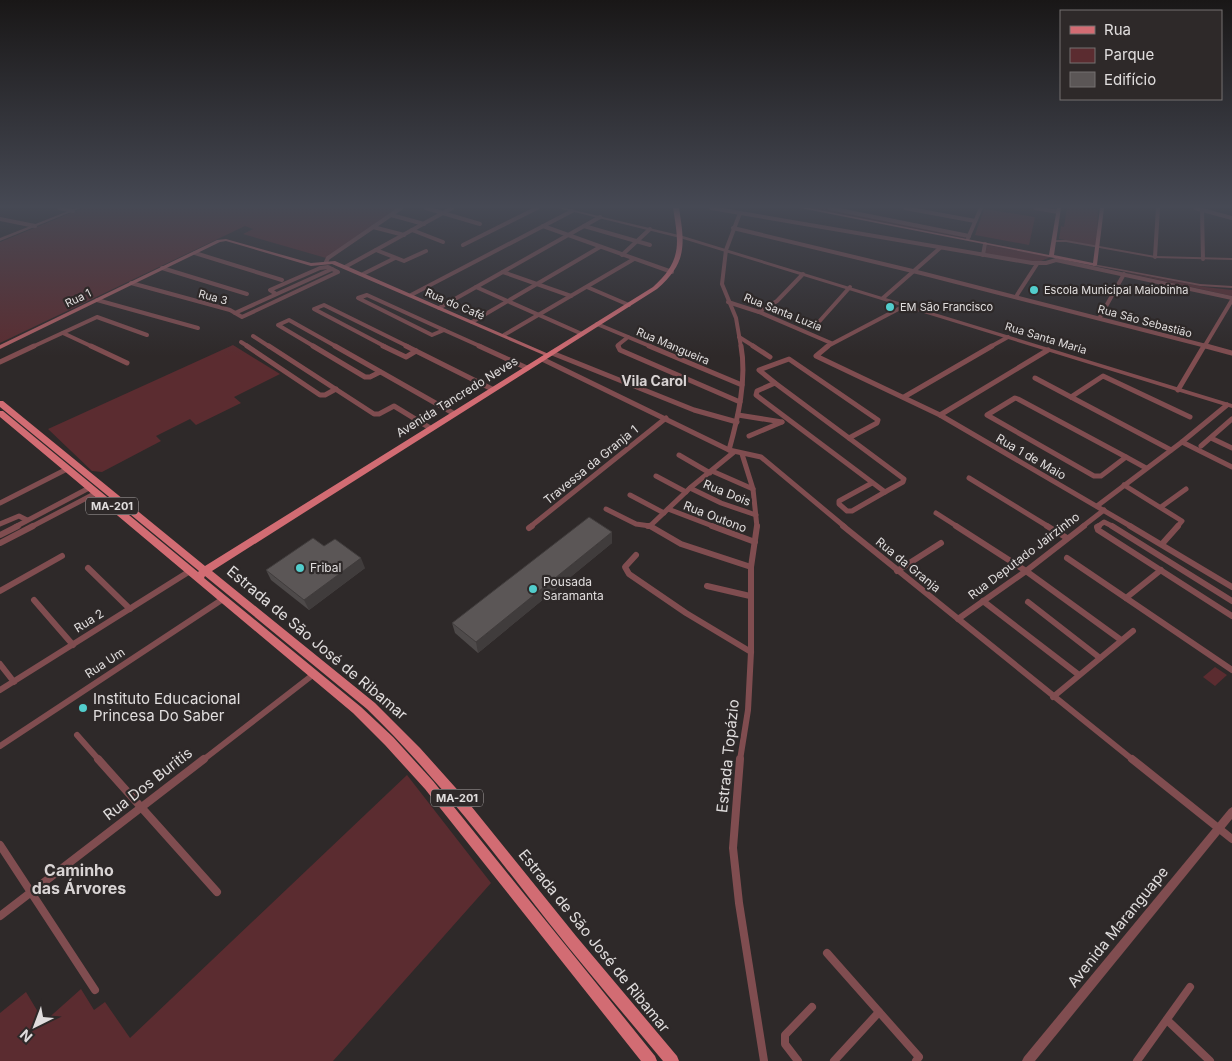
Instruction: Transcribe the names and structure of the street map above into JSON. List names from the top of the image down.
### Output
{
  "streets": {
    "main road": [
      "Rua 1",
      "Rua do Café",
      "Avenida Tancredo Neves",
      "MA-201",
      "Estrada de São José de Ribamar"
    ],
    "street": [
      "Rua 3",
      "Rua Santa Luzia",
      "Rua São Sebastião",
      "Rua Santa Maria",
      "Rua Mangueira",
      "Rua 1 de Maio",
      "Travessa da Granja 1",
      "Rua Dois",
      "Rua Outono",
      "Rua Deputado Jairzinho",
      "Rua da Granja",
      "Rua 2",
      "Rua Um",
      "Estrada Topázio",
      "Rua Dos Buritis",
      "Avenida Maranguape"
    ]
  },
  "crossings": [
    ["Rua 3", "Rua 1"],
    ["Rua do Café", "Avenida Tancredo Neves"],
    ["Rua do Café", "Rua da Granja"],
    ["Rua Santa Luzia", "Rua Mangueira"],
    ["Rua Santa Luzia", "Rua 1 de Maio"],
    ["Rua Santa Luzia", "Rua da Granja"],
    ["Rua Santa Luzia", "Estrada Topázio"],
    ["Rua Mangueira", "Avenida Tancredo Neves"],
    ["Avenida Tancredo Neves", "Rua da Granja"],
    ["Avenida Tancredo Neves", "Estrada de São José de Ribamar"],
    ["Rua 1 de Maio", "Rua Deputado Jairzinho"],
    ["Travessa da Granja 1", "Rua da Granja"],
    ["Rua Dois", "Estrada Topázio"],
    ["Rua Outono", "Estrada Topázio"],
    ["Rua Deputado Jairzinho", "Rua da Granja"],
    ["Rua da Granja", "Estrada Topázio"],
    ["Rua da Granja", "Avenida Maranguape"],
    ["Rua 2", "Estrada de São José de Ribamar"],
    ["Estrada de São José de Ribamar", "Rua Um"],
    ["Estrada de São José de Ribamar", "Rua Dos Buritis"]
  ],
  "districts": ["Vila Carol", "Caminho das Árvores"],
  "places": [
    "Escola Municipal Maiobinha",
    "EM São Francisco",
    "Fribal",
    "Pousada Saramanta",
    "Instituto Educacional Princesa Do Saber"
  ],
  "legend": ["Rua", "Parque", "Edifício"],
  "north": "bottom left"
}
